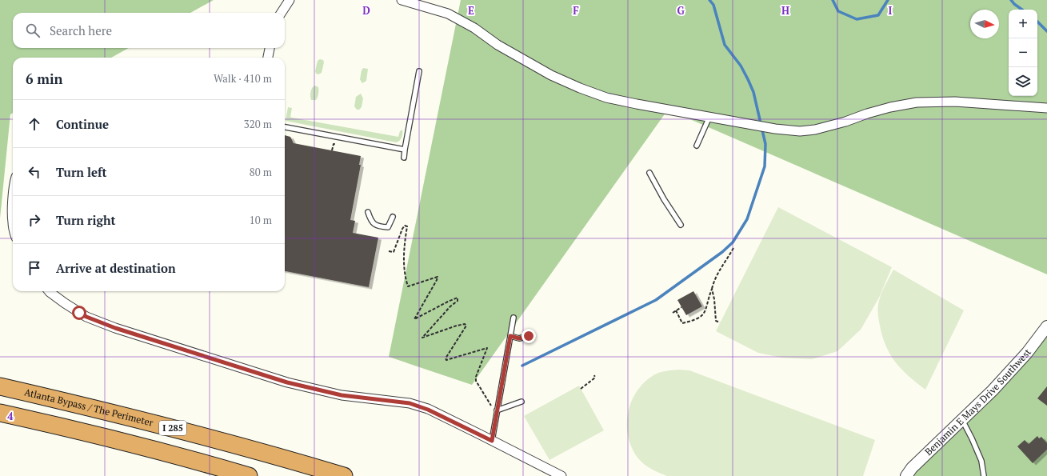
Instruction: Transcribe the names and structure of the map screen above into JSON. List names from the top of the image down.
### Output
{
  "streets": {
    "highway": ["Atlanta Bypass / The Perimeter", "I 285"],
    "street": ["Benjamin E Mays Drive Southwest"]
  },
  "north": "right",
  "page": {
    "map_buttons": ["+", "−"],
    "search": "Search here",
    "heading": ["6 min", "Walk · 410 m"],
    "list": [
      ["Continue", "320 m"],
      ["Turn left", "80 m"],
      ["Turn right", "10 m"],
      "Arrive at destination"
    ]
  },
  "grid": {
    "columns": [
      "D",
      "E",
      "F",
      "G",
      "H",
      "I"
    ],
    "rows": ["4"]
  }
}
